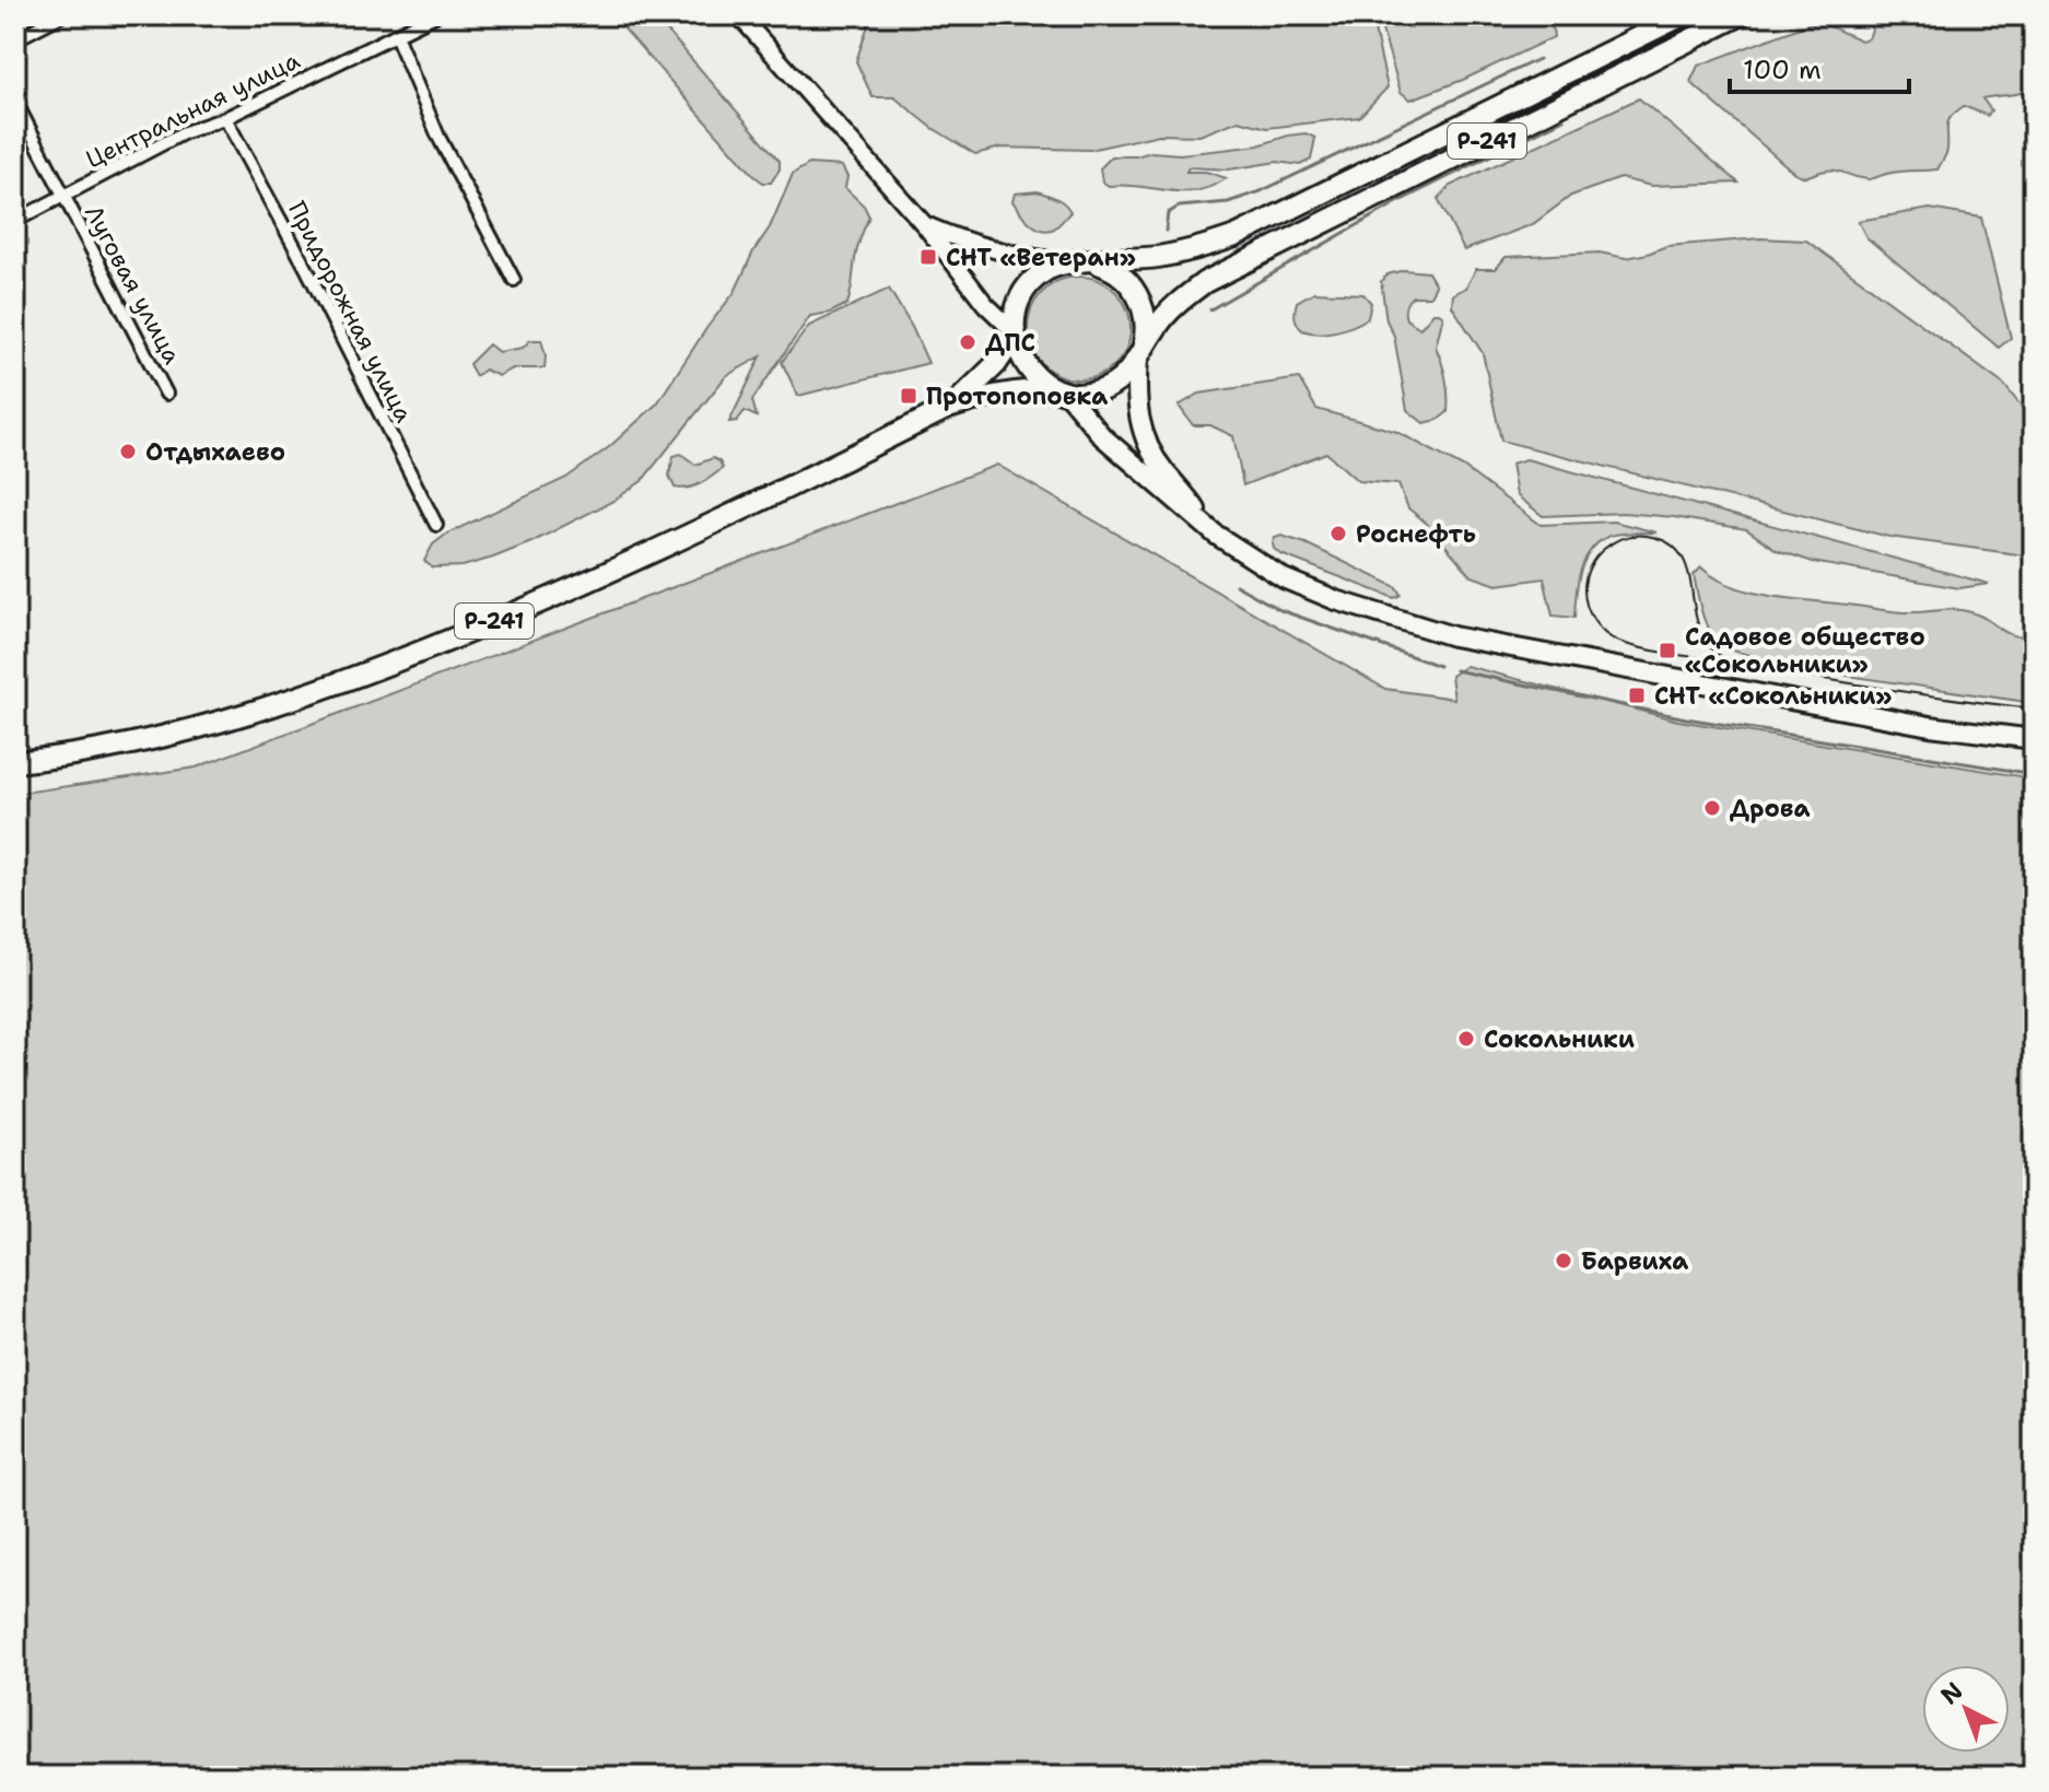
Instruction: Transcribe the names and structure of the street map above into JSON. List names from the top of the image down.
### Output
{
  "streets": {
    "highway": ["Р-241"],
    "street": ["Центральная улица", "Луговая улица", "Придорожная улица"]
  },
  "crossings": [
    ["Центральная улица", "Луговая улица"],
    ["Центральная улица", "Придорожная улица"]
  ],
  "places": {
    "transit": [
      "СНТ «Ветеран»",
      "Протопоповка",
      "Садовое общество «Сокольники»",
      "СНТ «Сокольники»"
    ],
    "other": [
      "ДПС",
      "Отдыхаево",
      "Роснефть",
      "Дрова",
      "Сокольники",
      "Барвиха"
    ]
  },
  "scale_bar": "100 m",
  "north": "top left"
}
